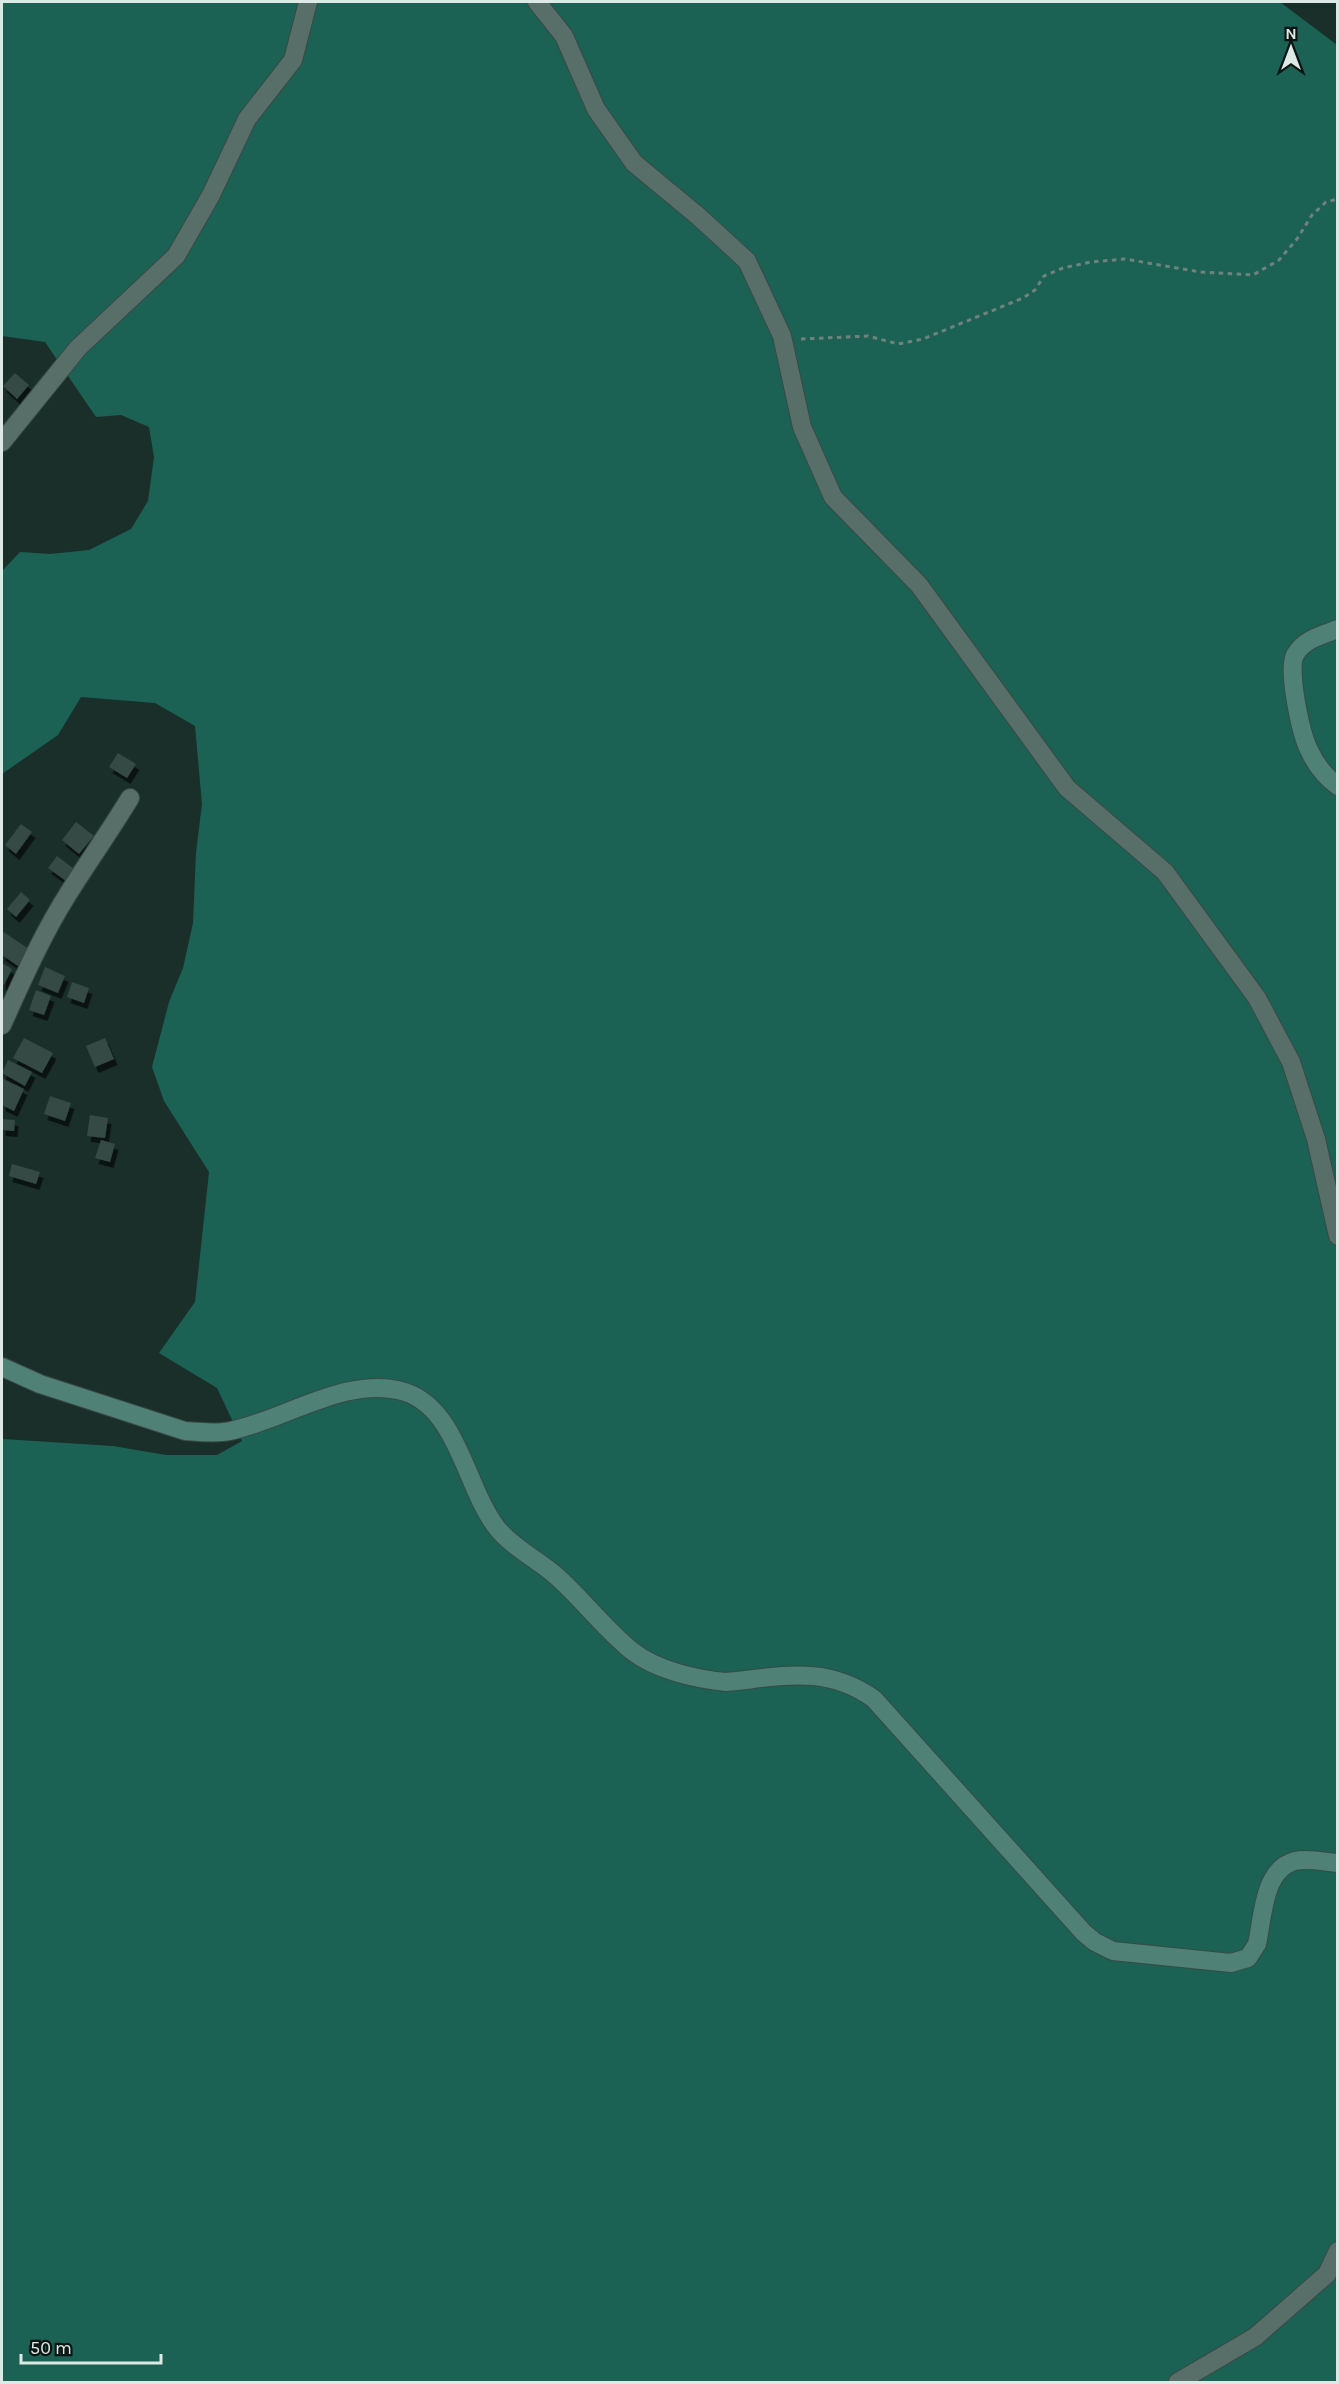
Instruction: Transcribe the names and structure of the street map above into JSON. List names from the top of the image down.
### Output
{
  "scale_bar": "50 m",
  "north": "top"
}
